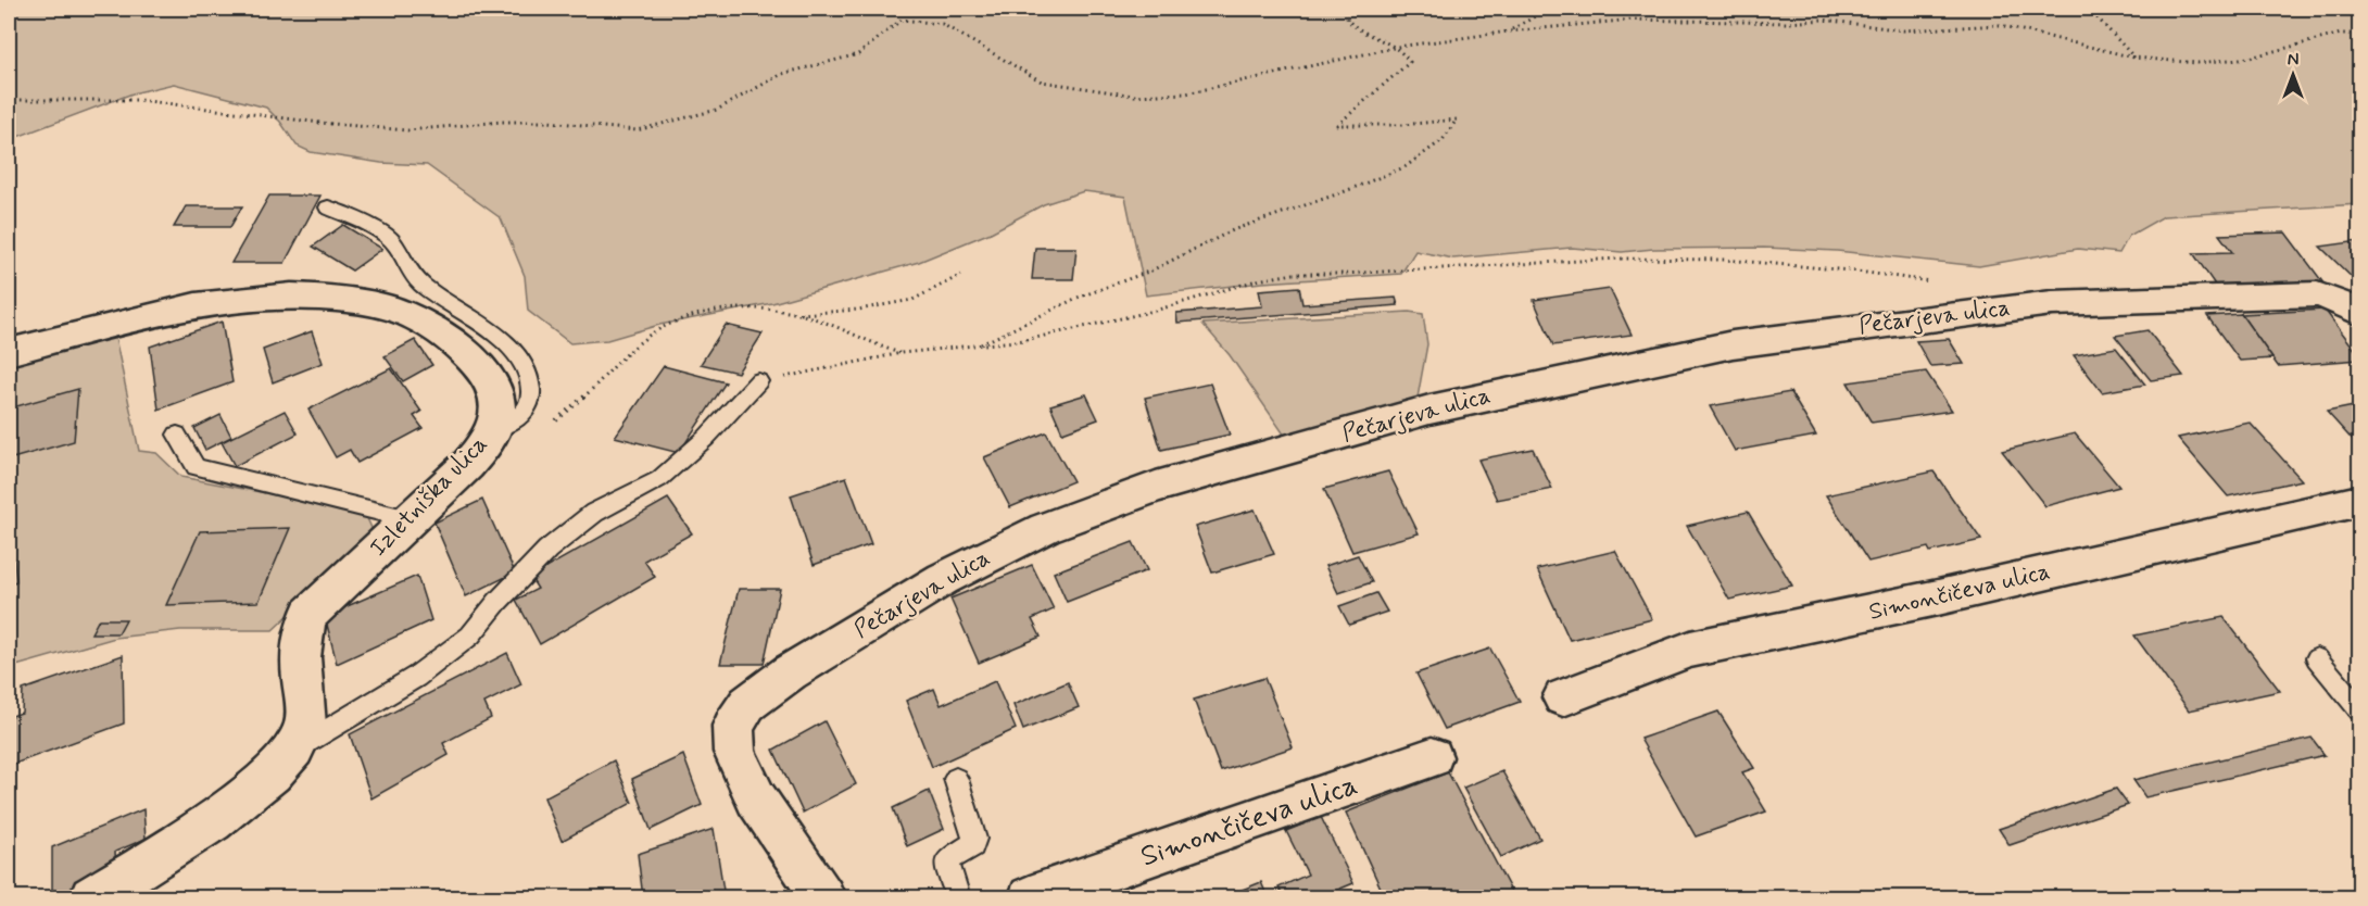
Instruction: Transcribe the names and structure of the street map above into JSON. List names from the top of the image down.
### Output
{
  "streets": {
    "street": ["Pečarjeva ulica", "Izletniška ulica", "Simončičeva ulica"]
  },
  "north": "top"
}
